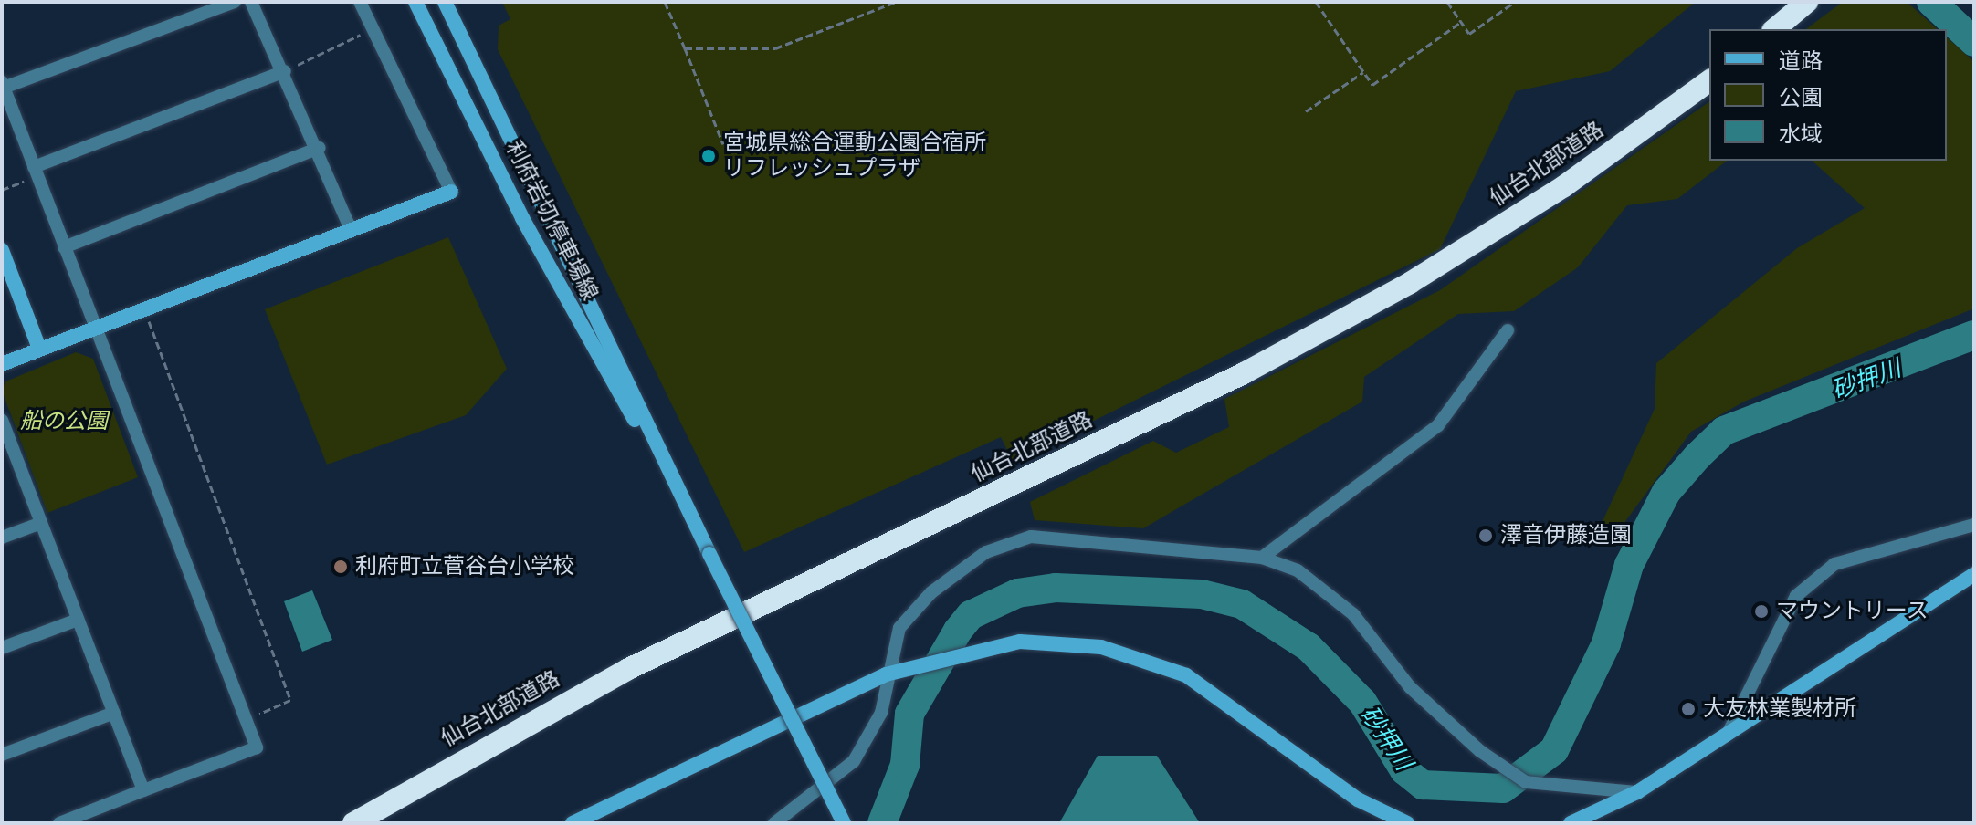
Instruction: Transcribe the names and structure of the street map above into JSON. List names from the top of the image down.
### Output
{
  "streets": {
    "highway": ["仙台北部道路"],
    "street": ["利府岩切停車場線"]
  },
  "water": ["砂押川"],
  "parks": ["船の公園"],
  "places": [
    "宮城県総合運動公園合宿所 リフレッシュプラザ",
    "澤音伊藤造園",
    "利府町立菅谷台小学校",
    "マウントリース",
    "大友林業製材所"
  ],
  "legend": ["道路", "公園", "水域"]
}
